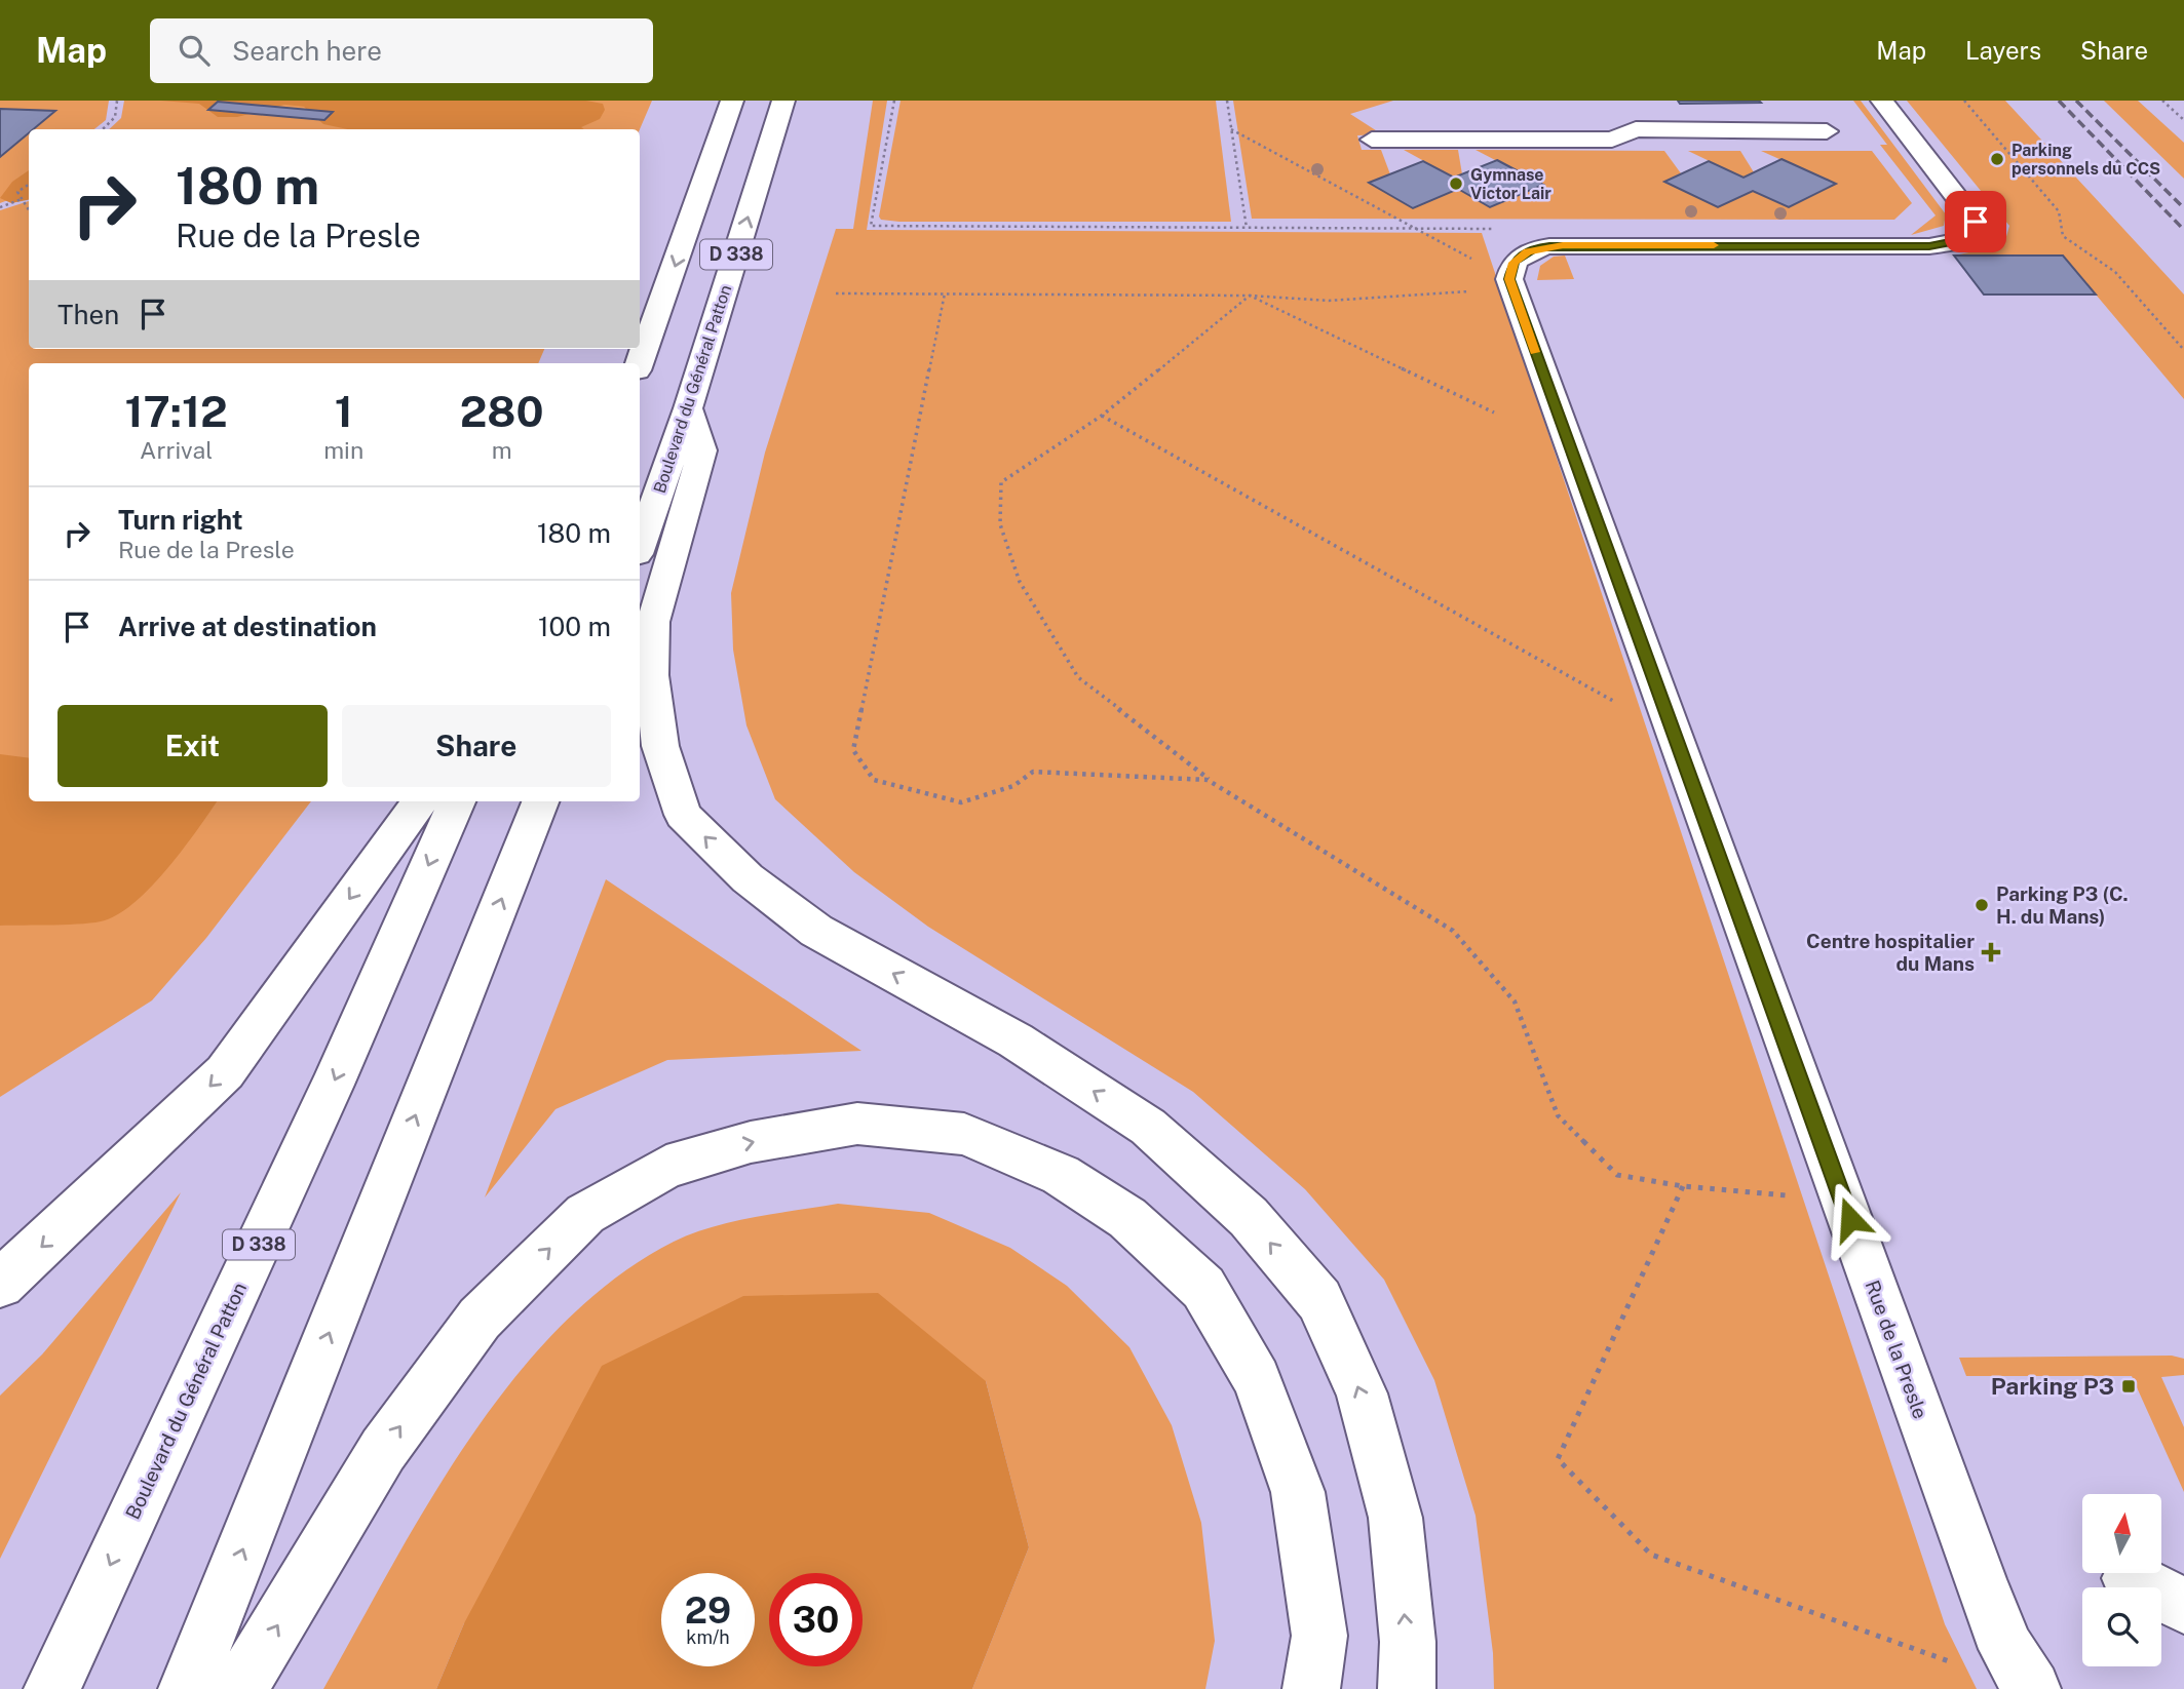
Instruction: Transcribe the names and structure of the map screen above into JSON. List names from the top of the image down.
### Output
{
  "streets": {
    "main road": ["D 338", "Boulevard du Général Patton", "Rue de la Presle"]
  },
  "places": {
    "other": ["Parking personnels du CCS", "Gymnase Victor Lair", "Parking P3 (C. H. du Mans)"],
    "health": ["Centre hospitalier du Mans"],
    "transit": ["Parking P3"]
  },
  "north": "top",
  "page": {
    "header": "Map",
    "search": "Search here",
    "nav": ["Map", "Layers", "Share"],
    "turn": ["180 m", "Rue de la Presle"],
    "then": "Then",
    "eta": [
      "17:12",
      "Arrival",
      "1",
      "min",
      "280",
      "m"
    ],
    "list": [
      {
        "name": "Turn right",
        "note": "Rue de la Presle",
        "value": "180 m"
      },
      {
        "name": "Arrive at destination",
        "value": "100 m"
      }
    ],
    "buttons": ["Exit", "Share"],
    "speed": "29 km/h",
    "limit": "30"
  }
}
